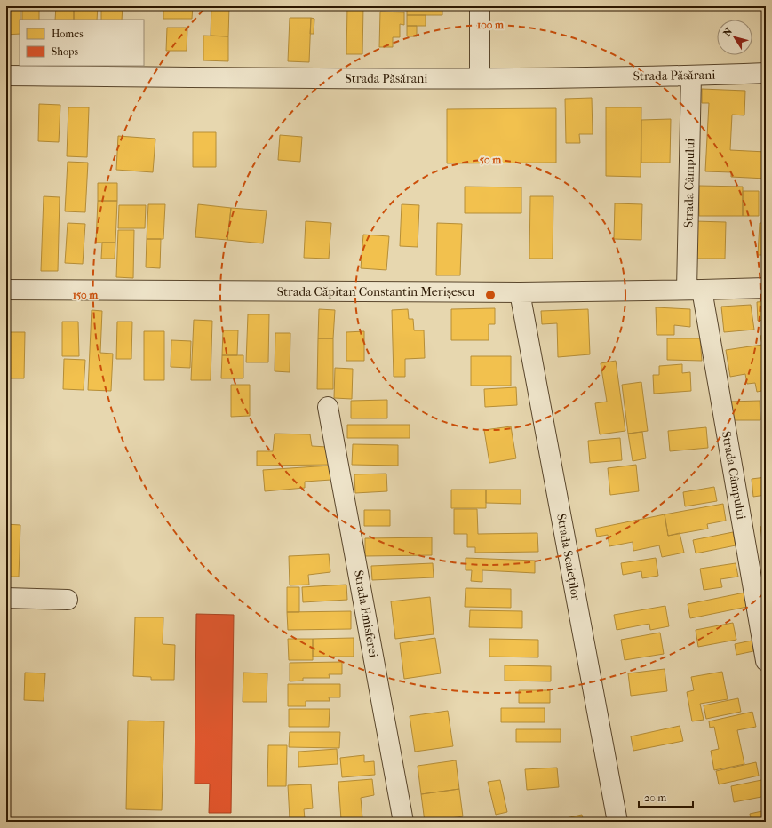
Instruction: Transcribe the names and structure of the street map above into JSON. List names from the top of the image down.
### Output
{
  "streets": {
    "street": [
      "Strada Păsărani",
      "Strada Câmpului",
      "Strada Căpitan Constantin Merișescu",
      "Strada Scaieților",
      "Strada Emisferei"
    ]
  },
  "crossings": [
    ["Strada Păsărani", "Strada Câmpului"],
    ["Strada Câmpului", "Strada Căpitan Constantin Merișescu"],
    ["Strada Căpitan Constantin Merișescu", "Strada Scaieților"]
  ],
  "legend": ["Homes", "Shops"],
  "scale_bar": "20 m",
  "north": "top left",
  "rings": ["100 m", "50 m", "150 m"]
}
